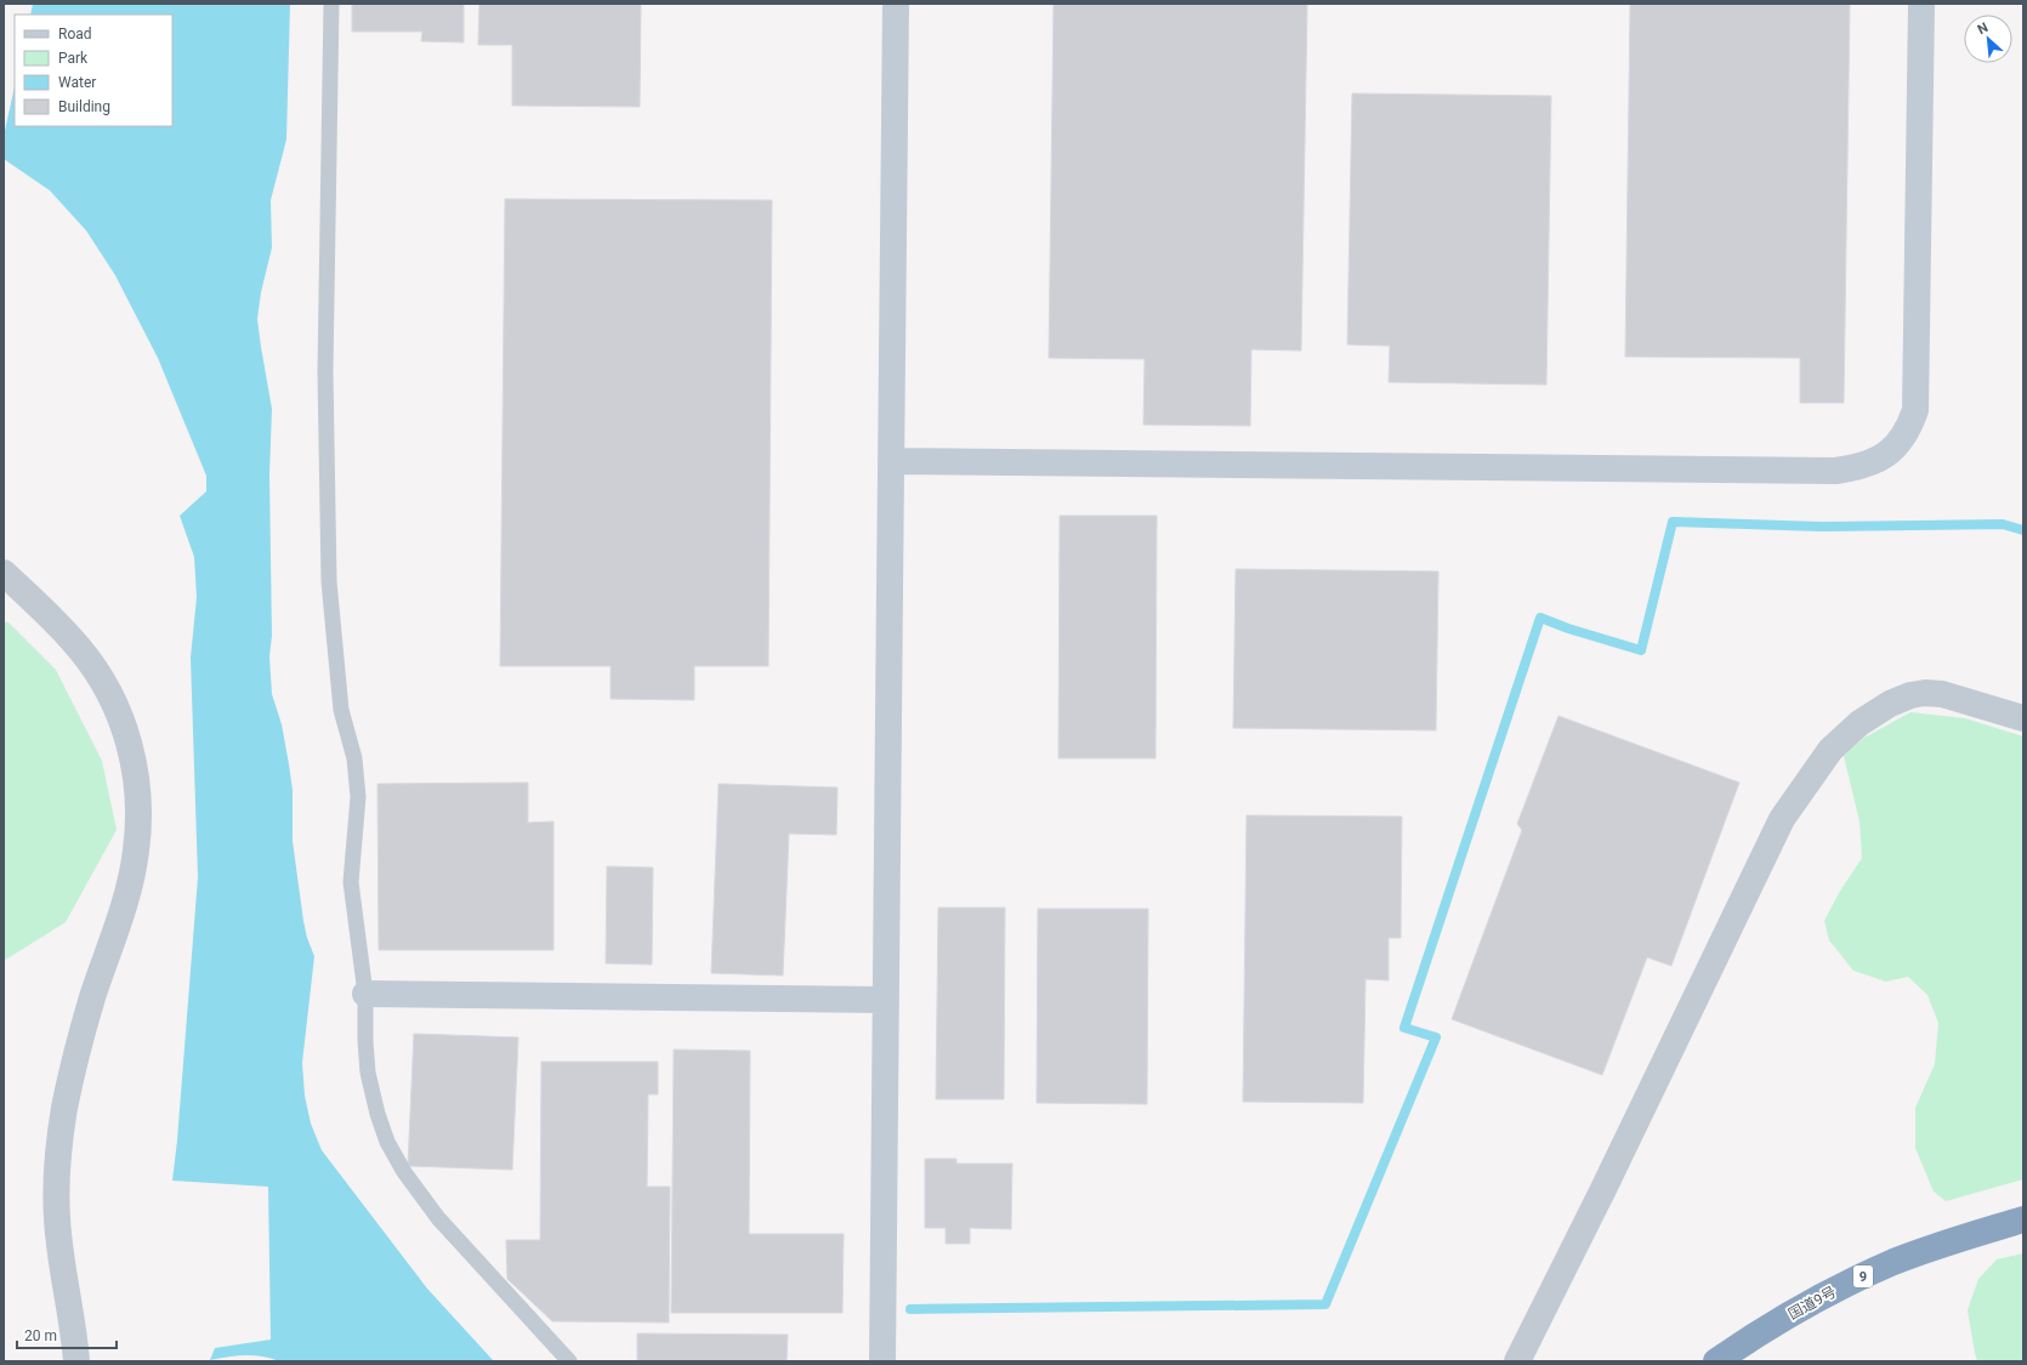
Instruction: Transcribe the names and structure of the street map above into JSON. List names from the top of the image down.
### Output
{
  "streets": {
    "highway": ["9", "国道9号"]
  },
  "legend": [
    "Road",
    "Park",
    "Water",
    "Building"
  ],
  "scale_bar": "20 m",
  "north": "top left"
}
